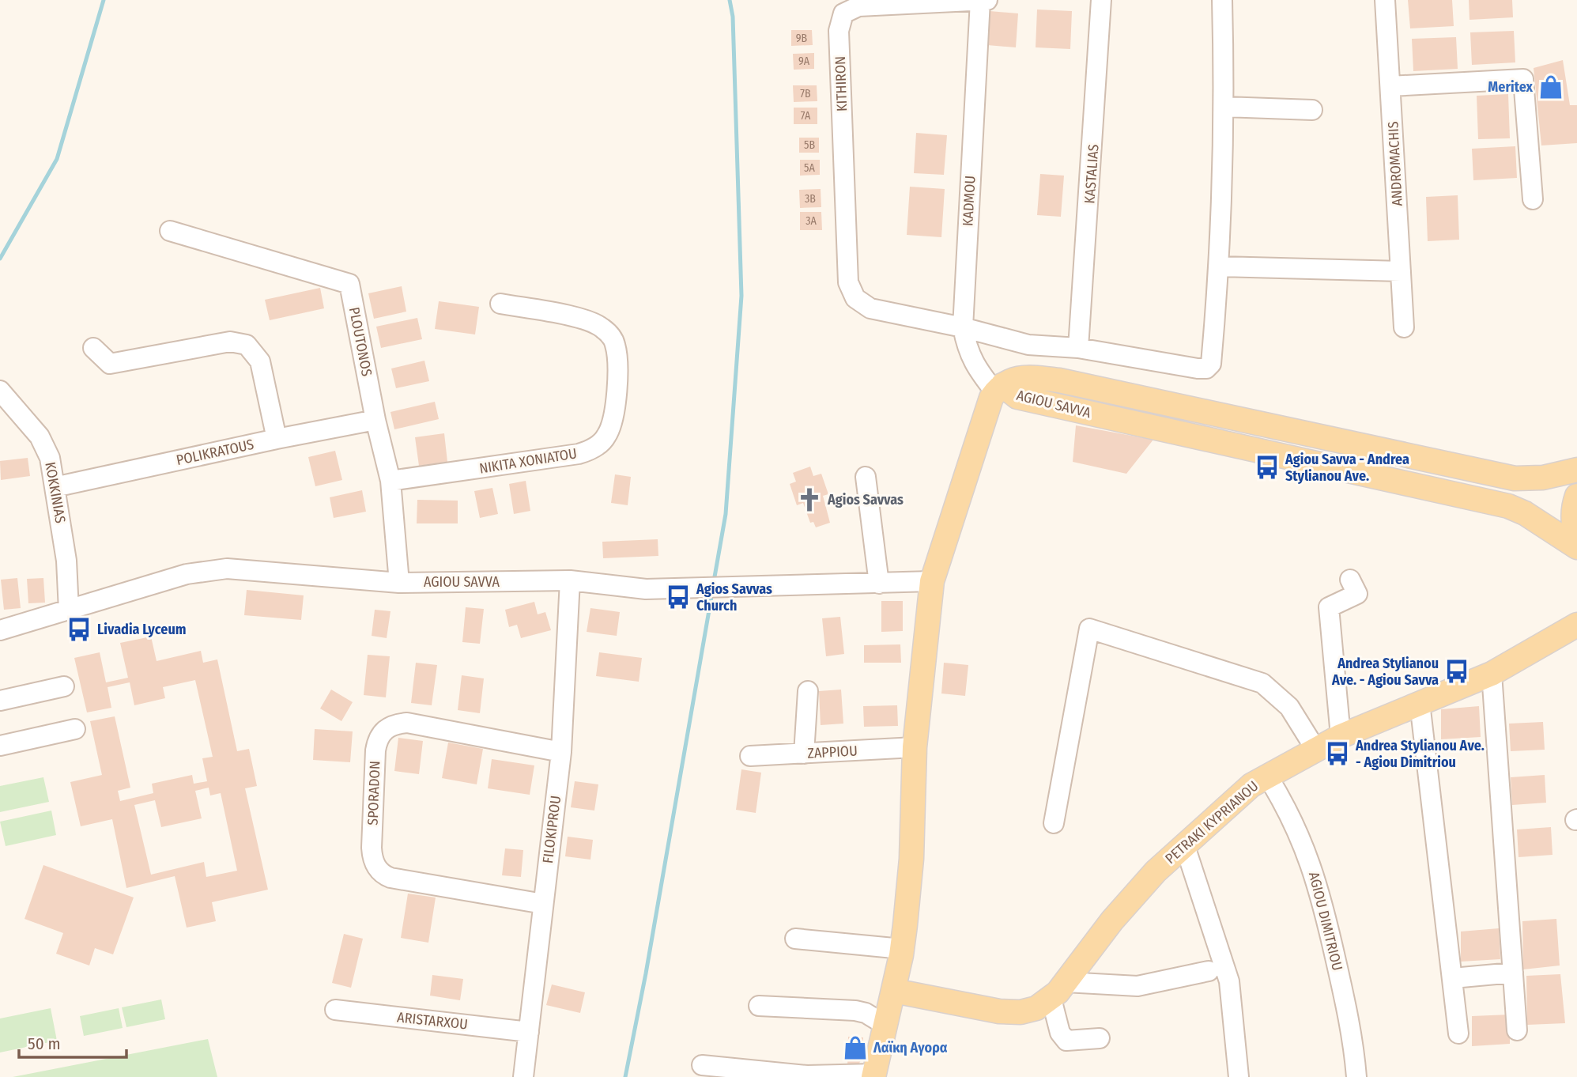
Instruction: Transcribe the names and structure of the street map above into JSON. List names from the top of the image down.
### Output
{
  "streets": {
    "main road": ["AGIOU SAVVA", "PETRAKI KYPRIANOU"],
    "street": [
      "KITHIRON",
      "ANDROMACHIS",
      "KASTALIAS",
      "KADMOU",
      "PLOUTONOS",
      "POLIKRATOUS",
      "NIKITA XONIATOU",
      "KOKKINIAS",
      "ZAPPIOU",
      "SPORADON",
      "FILOKIPROU",
      "AGIOU DIMITRIOU",
      "ARISTARXOU"
    ]
  },
  "crossings": [
    ["KITHIRON", "KADMOU"],
    ["KADMOU", "AGIOU SAVVA"],
    ["PLOUTONOS", "AGIOU SAVVA"],
    ["PLOUTONOS", "POLIKRATOUS"],
    ["PLOUTONOS", "NIKITA XONIATOU"],
    ["AGIOU SAVVA", "KOKKINIAS"],
    ["AGIOU SAVVA", "FILOKIPROU"],
    ["POLIKRATOUS", "KOKKINIAS"],
    ["SPORADON", "FILOKIPROU"],
    ["PETRAKI KYPRIANOU", "AGIOU DIMITRIOU"],
    ["FILOKIPROU", "ARISTARXOU"]
  ],
  "places": {
    "shop": ["Meritex", "Λαϊκη Αγορα"],
    "bus stop": [
      "Agiou Savva - Andrea Stylianou Ave.",
      "Agios Savvas Church",
      "Livadia Lyceum",
      "Andrea Stylianou Ave. - Agiou Savva",
      "Andrea Stylianou Ave. - Agiou Dimitriou"
    ],
    "church": ["Agios Savvas"]
  },
  "house_numbers": [
    "9B",
    "9A",
    "7B",
    "7A",
    "5B",
    "5A",
    "3B",
    "3A"
  ],
  "scale_bar": "50 m"
}
